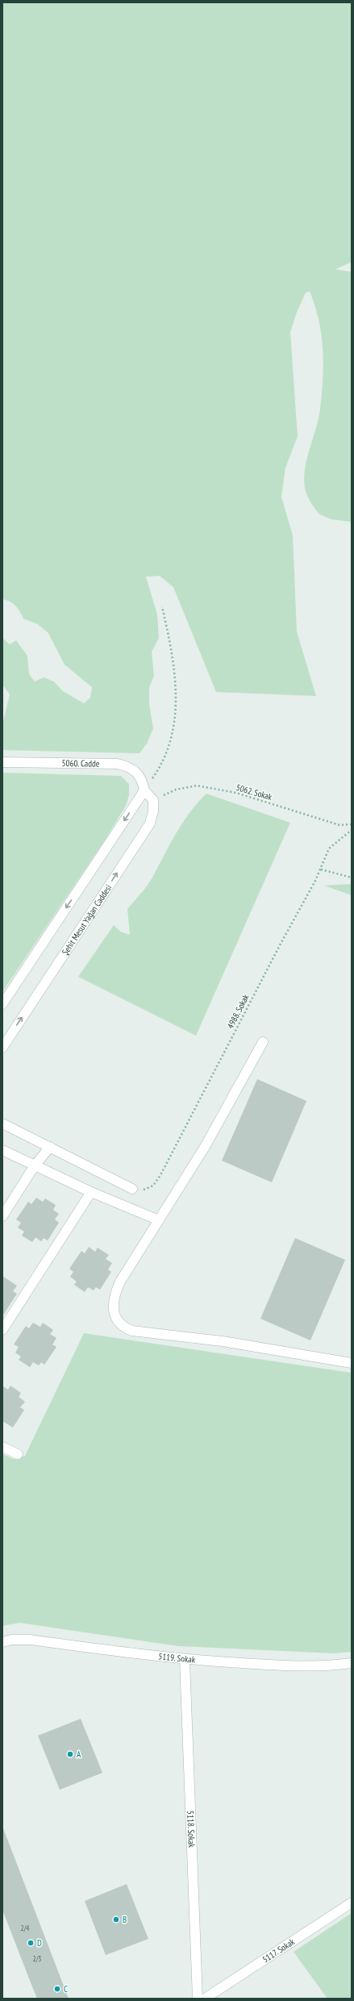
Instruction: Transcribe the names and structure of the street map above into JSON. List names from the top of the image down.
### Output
{
  "streets": {
    "street": [
      "5060. Cadde",
      "Şehit Mesut Yağan Caddesi",
      "5119. Sokak",
      "5118. Sokak",
      "5117. Sokak"
    ],
    "path": ["5062. Sokak", "4988. Sokak"]
  },
  "crossings": [
    ["5062. Sokak", "Şehit Mesut Yağan Caddesi"],
    ["5119. Sokak", "5118. Sokak"]
  ],
  "places": [
    "A",
    "B",
    "D",
    "C"
  ],
  "house_numbers": ["2/4", "2/3"]
}
